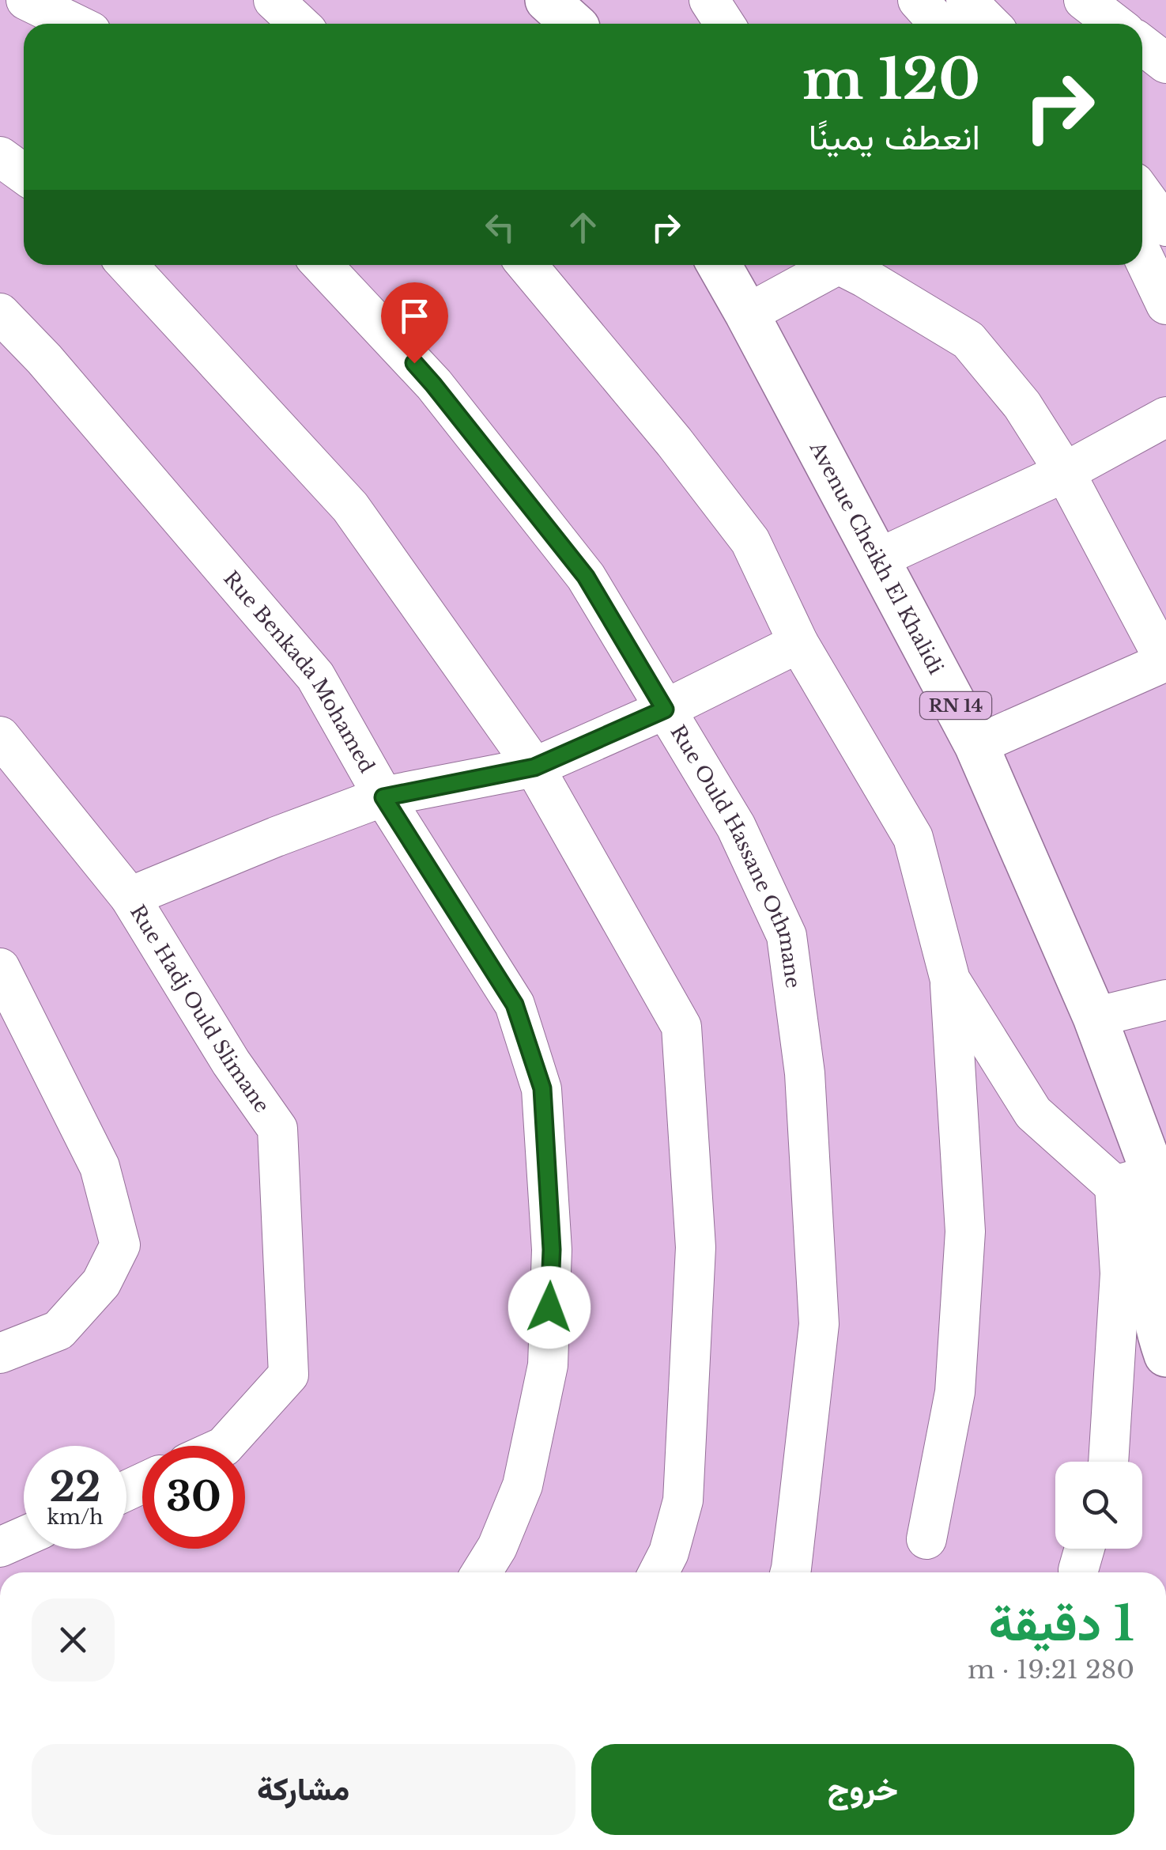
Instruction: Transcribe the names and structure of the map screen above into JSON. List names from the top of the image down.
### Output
{
  "streets": {
    "main road": ["Avenue Cheikh El Khalidi", "RN 14"],
    "street": ["Rue Benkada Mohamed", "Rue Ould Hassane Othmane", "Rue Hadj Ould Slimane"]
  },
  "page": {
    "turn": ["120 m", "انعطف يمينًا"],
    "speed": "22 km/h",
    "limit": "30",
    "heading": ["1 دقيقة", "280 m · 19:21"],
    "buttons": ["خروج", "مشاركة"]
  }
}
